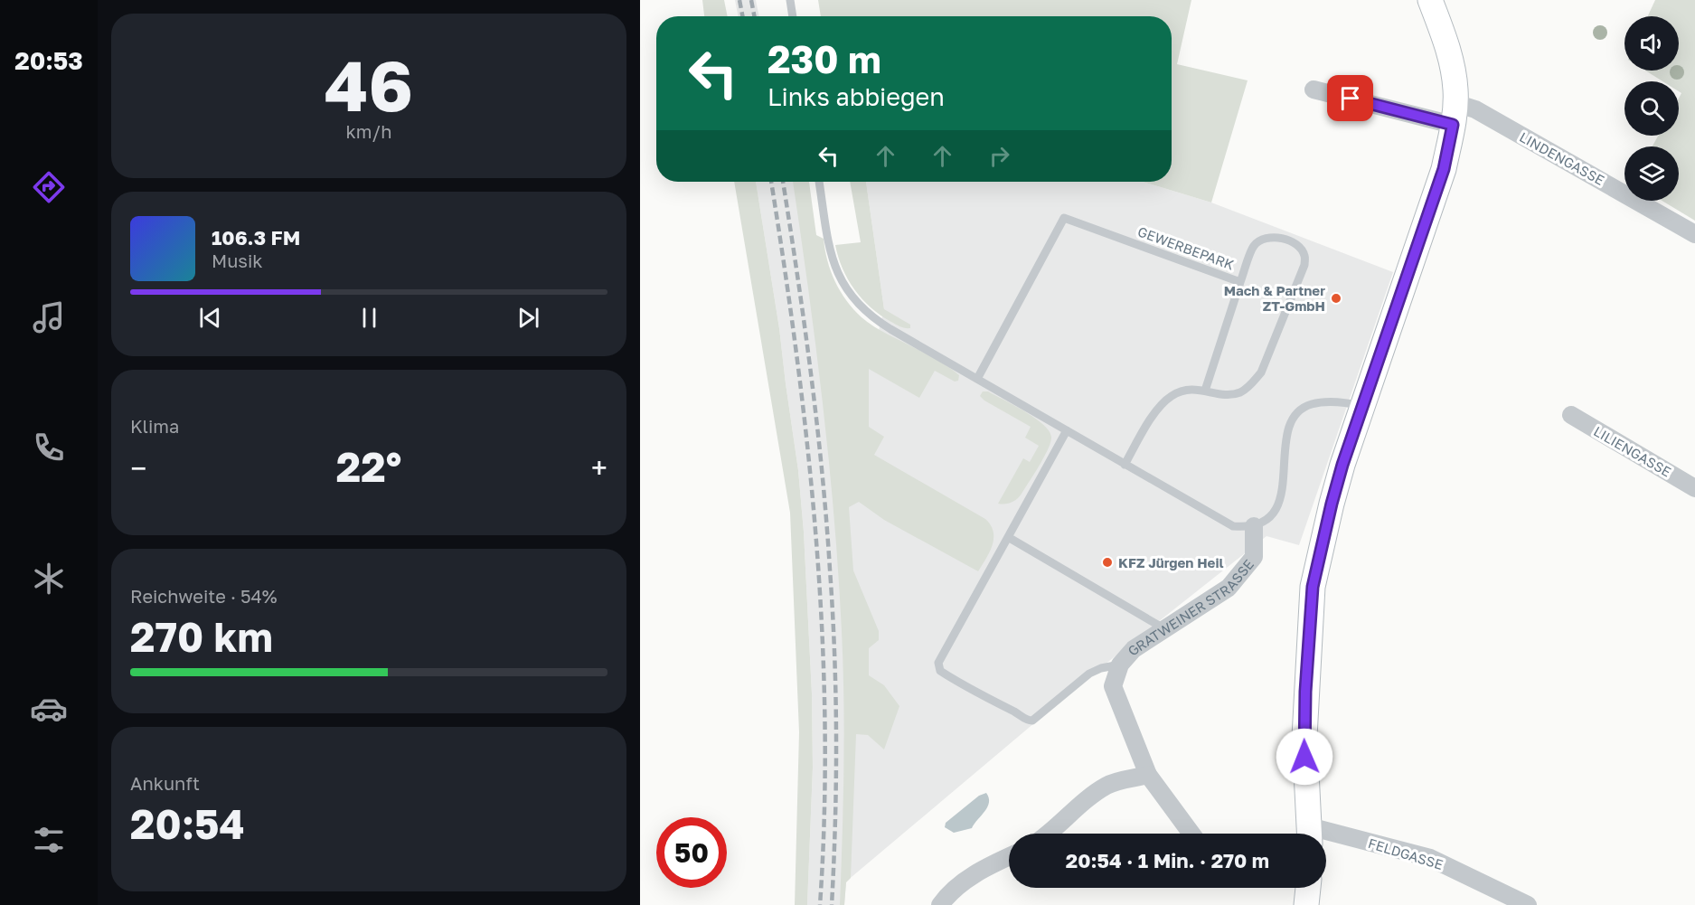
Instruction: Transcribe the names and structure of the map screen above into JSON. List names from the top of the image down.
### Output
{
  "streets": {
    "street": [
      "LINDENGASSE",
      "LILIENGASSE",
      "GRATWEINER STRASSE",
      "FELDGASSE"
    ],
    "lane": ["GEWERBEPARK"]
  },
  "places": ["Mach & Partner ZT-GmbH", "KFZ Jürgen Heil"],
  "page": {
    "tabs": "20:53",
    "tile": [
      ["46", "km/h"],
      "Klima",
      ["Reichweite · 54%", "270 km"],
      ["Ankunft", "20:54"]
    ],
    "turn": ["230 m", "Links abbiegen"],
    "song": ["106.3 FM", "Musik"],
    "heat": ["−", "22°", "+"],
    "limit": "50",
    "trip": "20:54 · 1 Min. · 270 m"
  }
}
